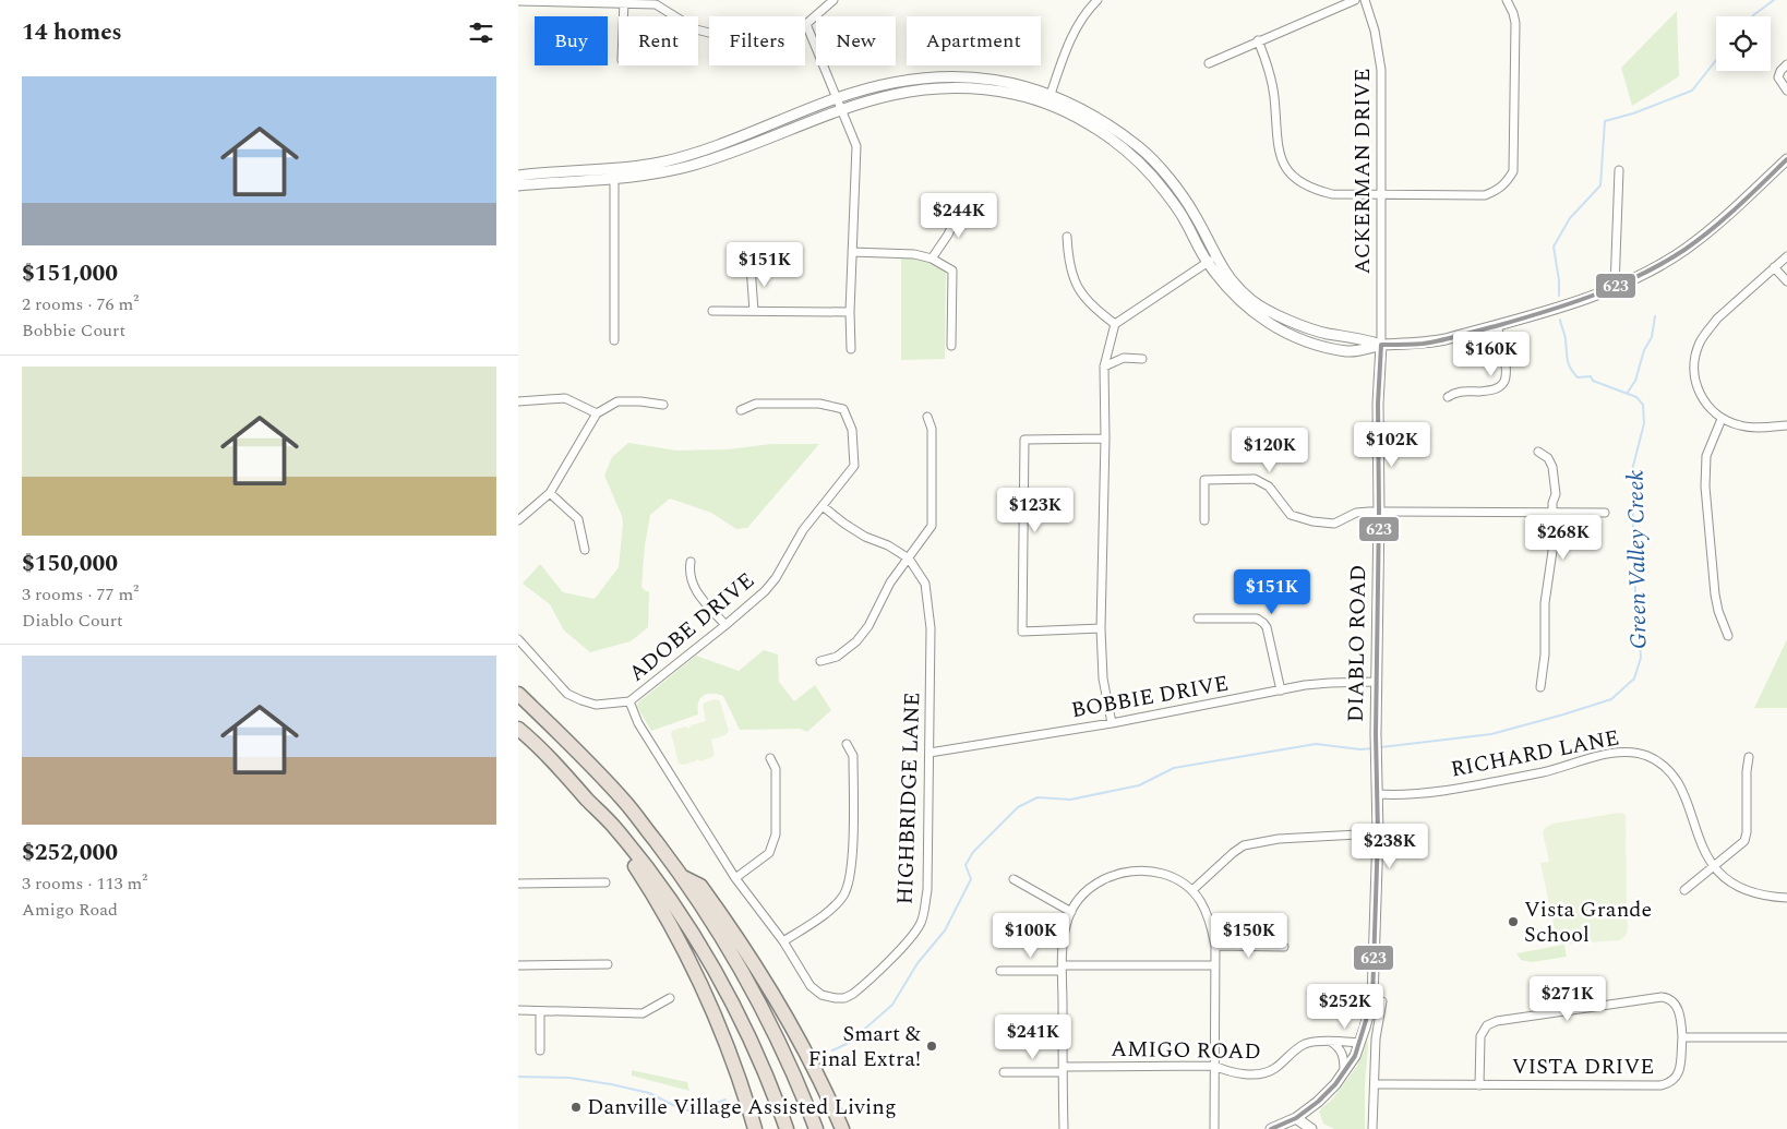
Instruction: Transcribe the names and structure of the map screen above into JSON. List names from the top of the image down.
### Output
{
  "streets": {
    "street": [
      "ACKERMAN DRIVE",
      "ADOBE DRIVE",
      "DIABLO ROAD",
      "BOBBIE DRIVE",
      "RICHARD LANE",
      "HIGHBRIDGE LANE",
      "AMIGO ROAD",
      "VISTA DRIVE"
    ]
  },
  "crossings": [
    ["ACKERMAN DRIVE", "DIABLO ROAD"],
    ["ADOBE DRIVE", "HIGHBRIDGE LANE"],
    ["DIABLO ROAD", "BOBBIE DRIVE"],
    ["DIABLO ROAD", "RICHARD LANE"],
    ["DIABLO ROAD", "AMIGO ROAD"],
    ["BOBBIE DRIVE", "HIGHBRIDGE LANE"]
  ],
  "water": ["Green Valley Creek"],
  "places": ["Vista Grande School", "Smart & Final Extra!", "Danville Village Assisted Living"],
  "lines": ["transit line 623"],
  "page": {
    "heading": "14 homes",
    "chip": [
      "Buy",
      "Rent",
      "Filters",
      "New",
      "Apartment"
    ],
    "list": [
      {
        "name": "$151,000",
        "note": "2 rooms · 76 m² · Bobbie Court"
      },
      {
        "name": "$150,000",
        "note": "3 rooms · 77 m² · Diablo Court"
      },
      {
        "name": "$252,000",
        "note": "3 rooms · 113 m² · Amigo Road"
      }
    ],
    "price": [
      "$244K",
      "$151K",
      "$160K",
      "$102K",
      "$120K",
      "$123K",
      "$268K",
      "$151K",
      "$238K",
      "$100K",
      "$150K",
      "$271K",
      "$252K",
      "$241K"
    ]
  }
}
